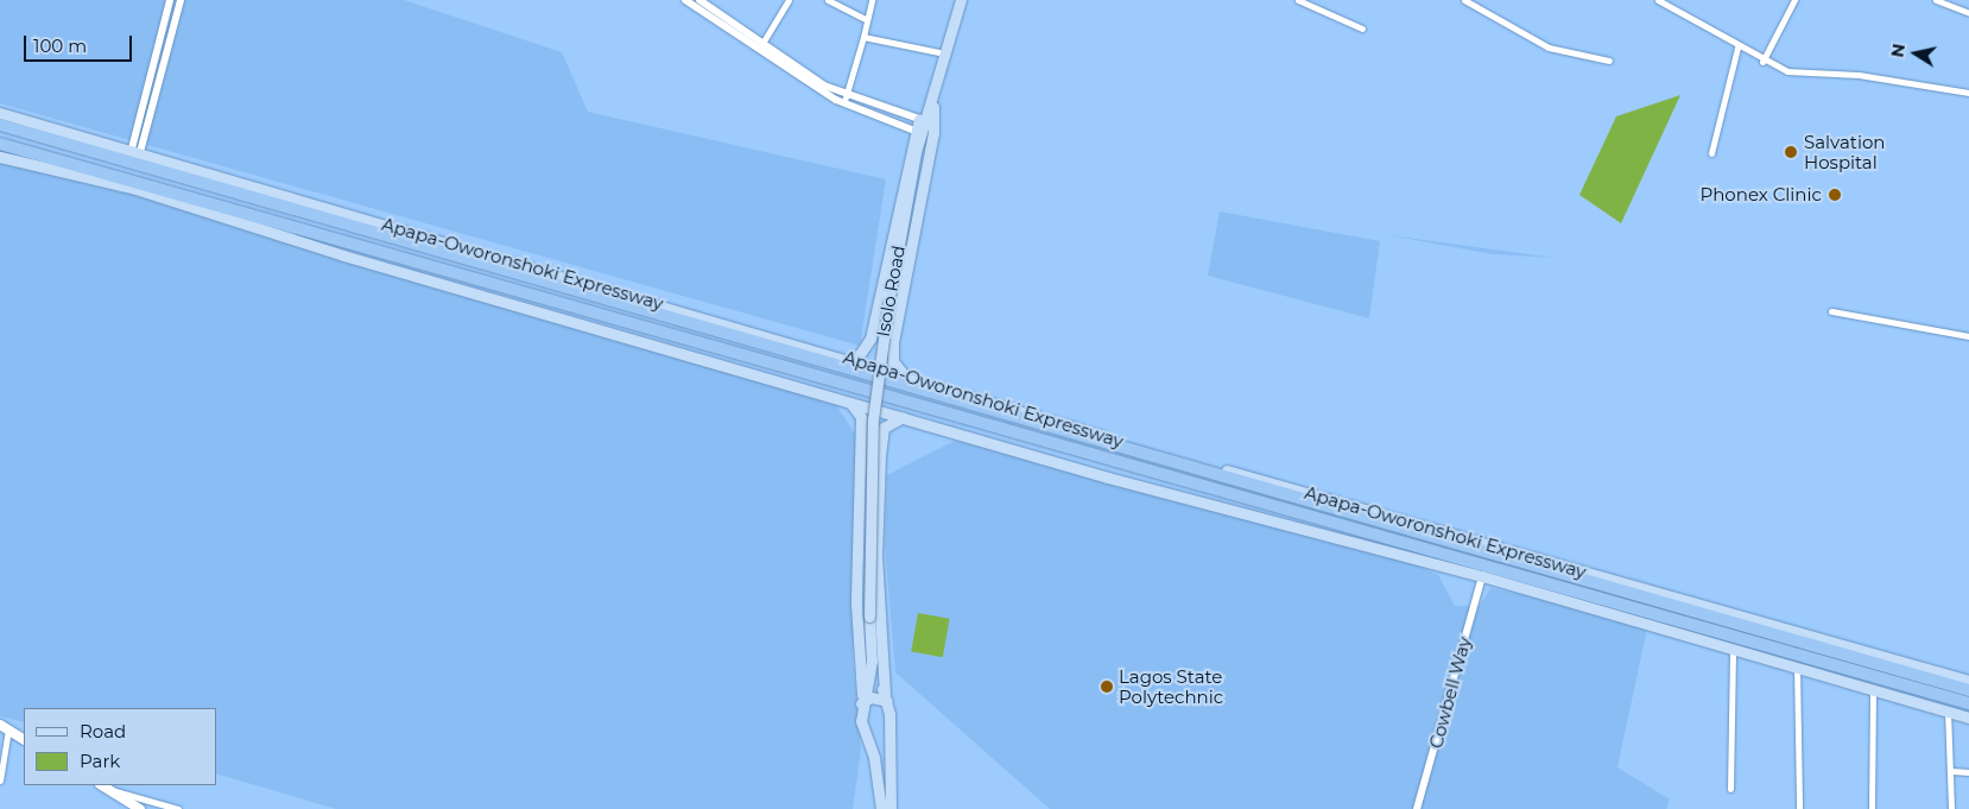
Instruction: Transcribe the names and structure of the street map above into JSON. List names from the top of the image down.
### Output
{
  "streets": {
    "highway": ["Apapa-Oworonshoki Expressway"],
    "main road": ["Isolo Road"],
    "street": ["Cowbell Way"]
  },
  "crossings": [
    ["Apapa-Oworonshoki Expressway", "Cowbell Way"]
  ],
  "places": ["Salvation Hospital", "Phonex Clinic", "Lagos State Polytechnic"],
  "legend": ["Road", "Park"],
  "scale_bar": "100 m",
  "north": "left"
}
